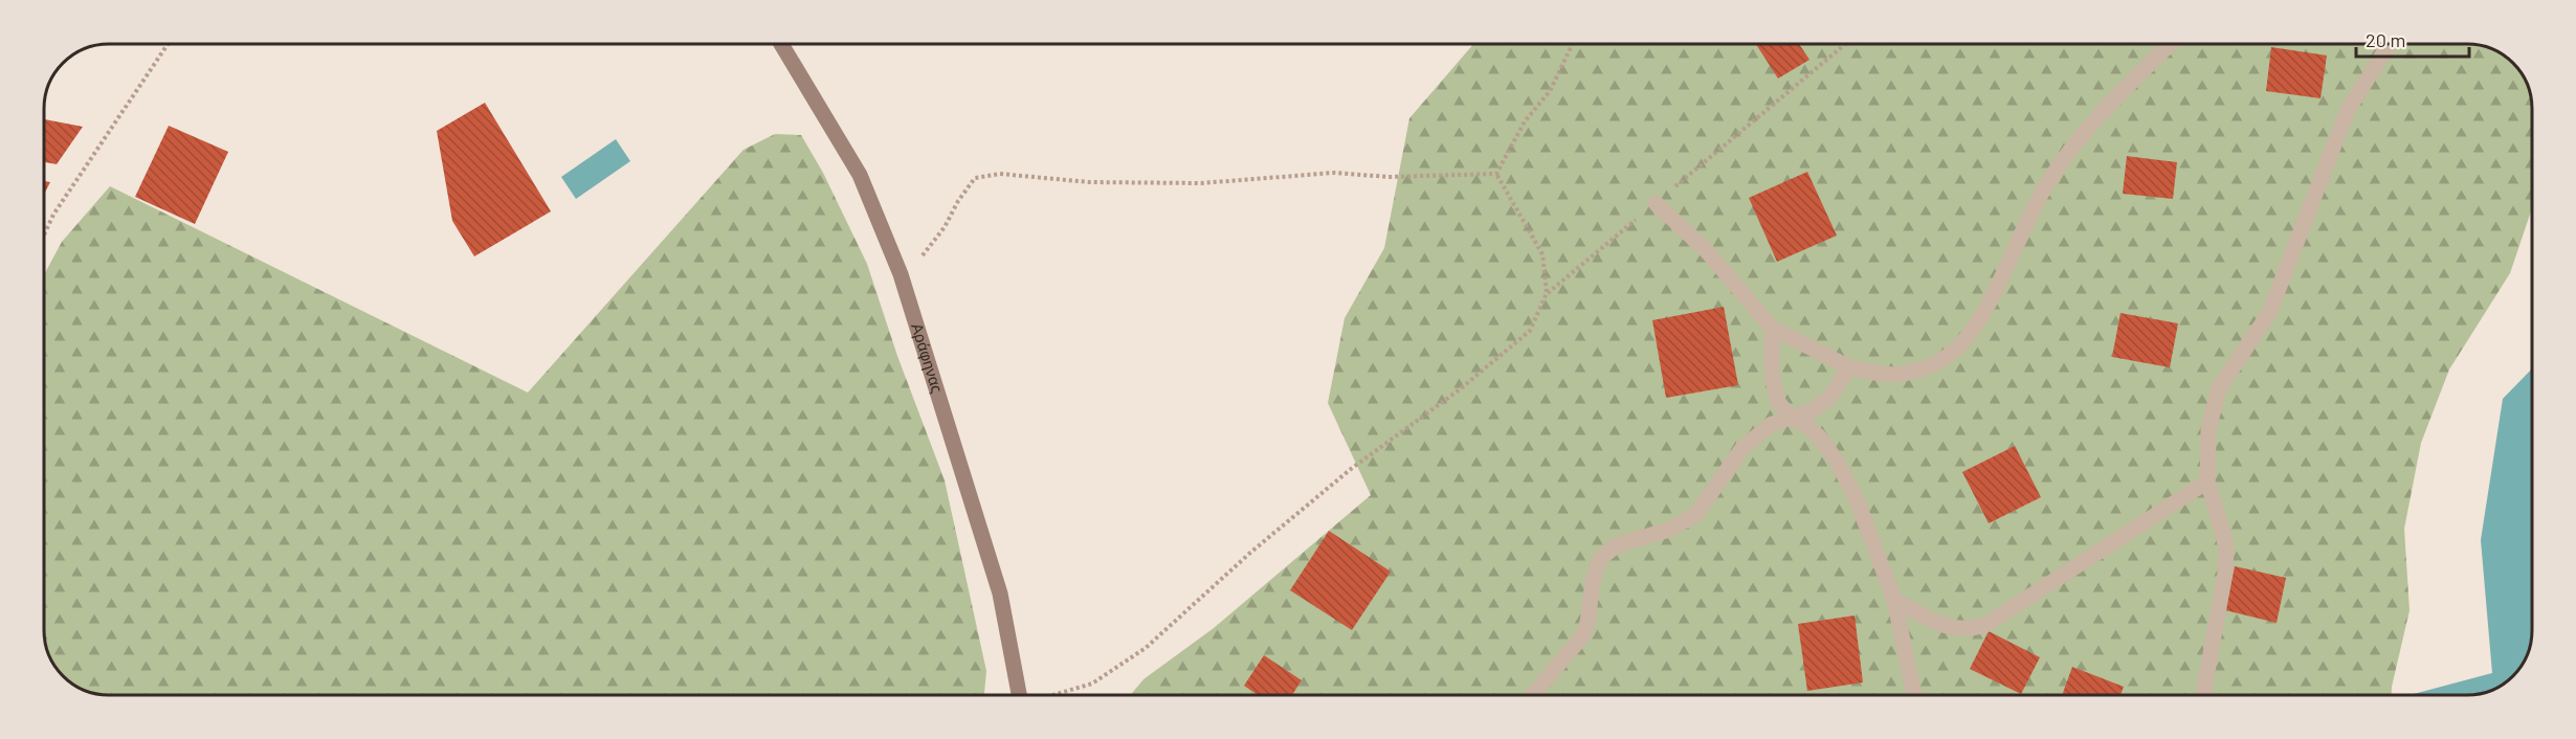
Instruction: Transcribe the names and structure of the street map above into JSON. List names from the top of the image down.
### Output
{
  "streets": {
    "main road": ["Αράφηνας"]
  },
  "scale_bar": "20 m"
}
